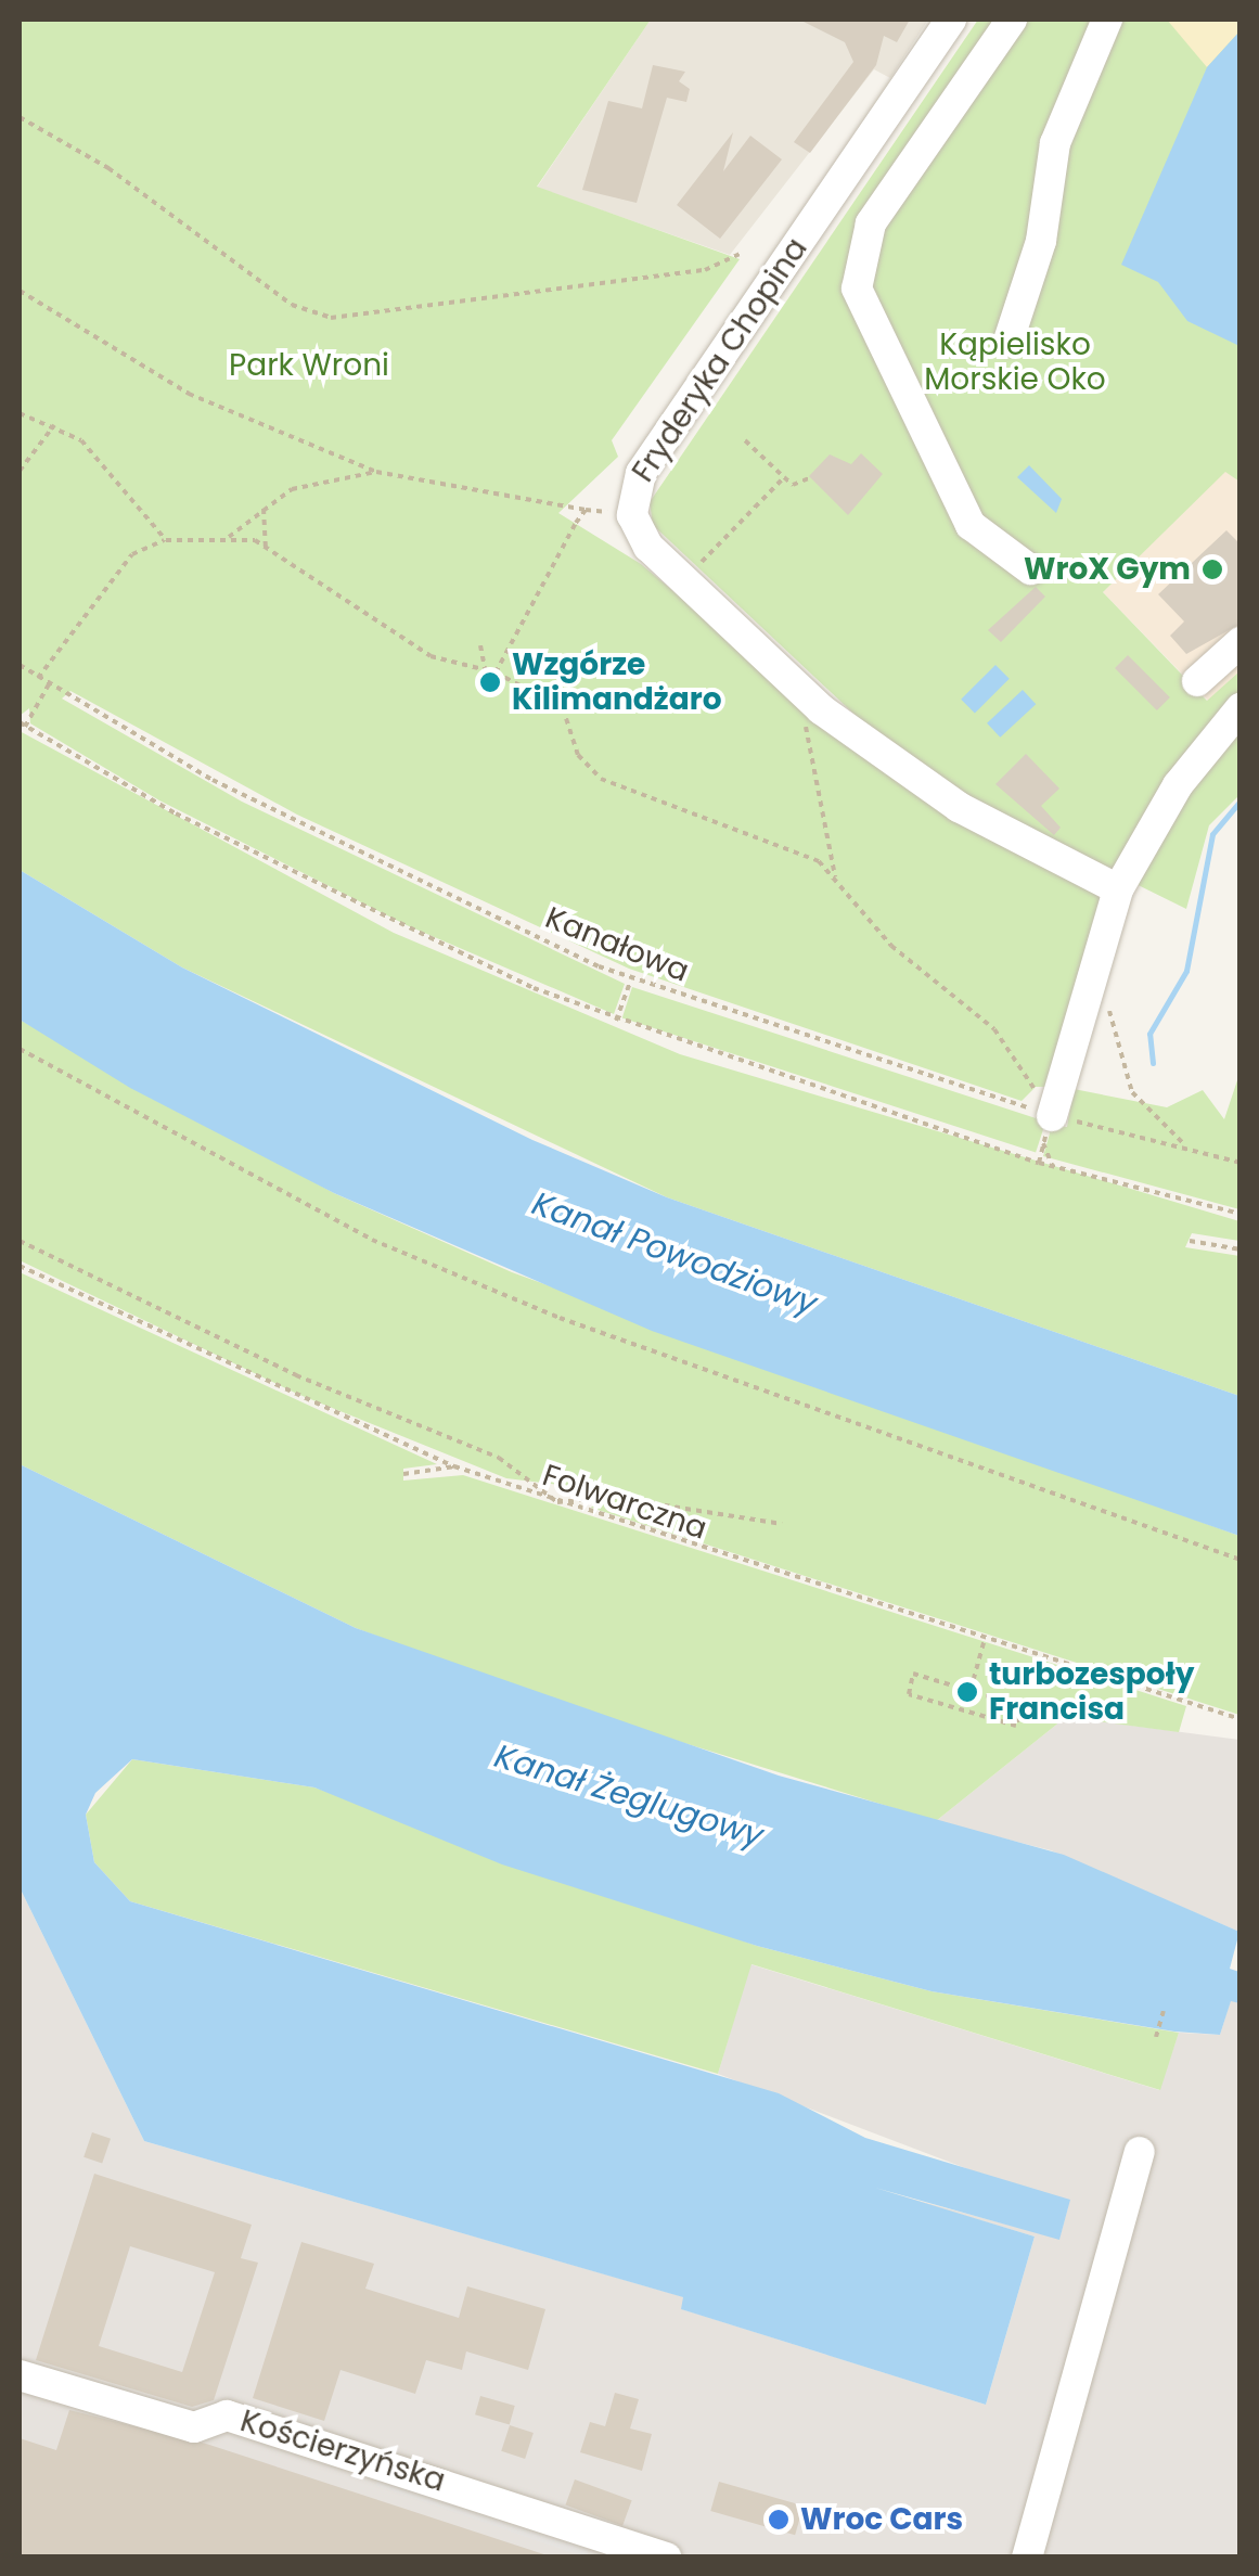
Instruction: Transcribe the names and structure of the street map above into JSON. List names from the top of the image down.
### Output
{
  "streets": {
    "street": ["Fryderyka Chopina", "Kościerzyńska"],
    "path": ["Kanałowa", "Folwarczna"]
  },
  "water": ["Kanał Powodziowy", "Kanał Żeglugowy"],
  "parks": ["Kąpielisko Morskie Oko", "Park Wroni"],
  "places": [
    "WroX Gym",
    "Wzgórze Kilimandżaro",
    "turbozespoły Francisa",
    "Wroc Cars"
  ]
}
